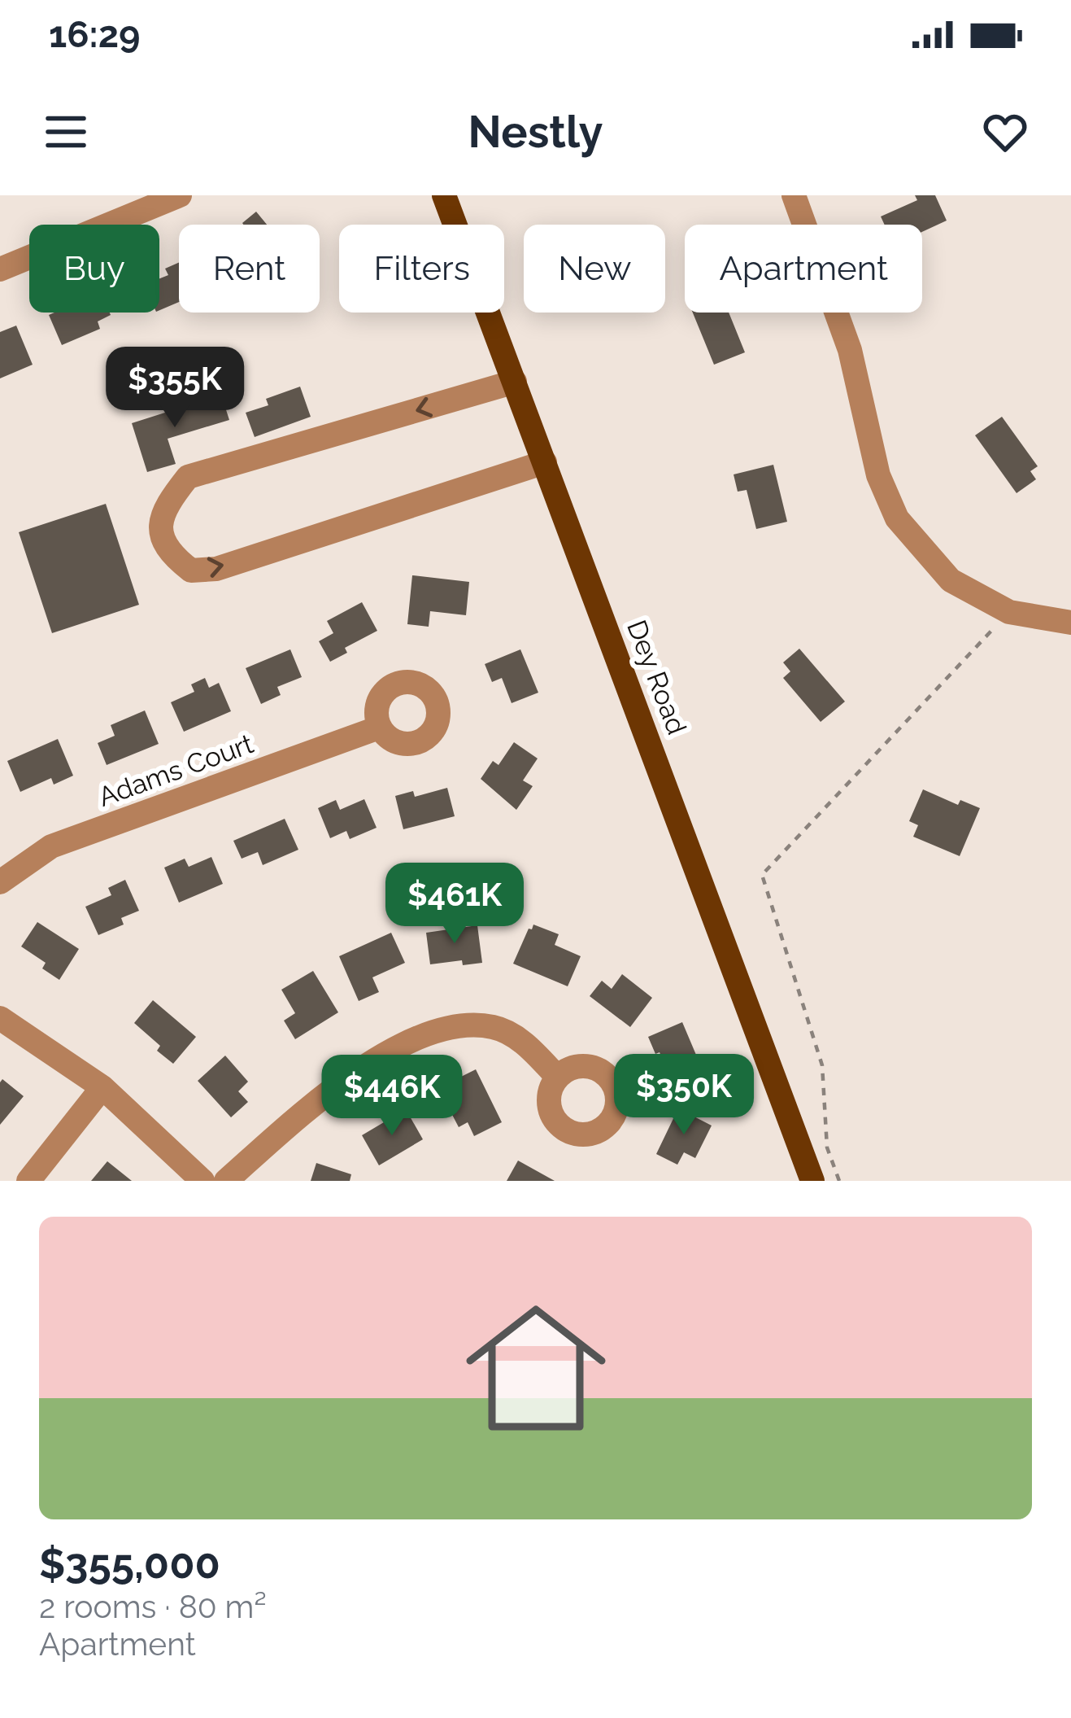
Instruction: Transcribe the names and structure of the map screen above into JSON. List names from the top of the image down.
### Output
{
  "streets": {
    "main road": ["Dey Road"],
    "street": ["Adams Court"]
  },
  "page": {
    "status": "16:29",
    "header": "Nestly",
    "chip": [
      "Buy",
      "Rent",
      "Filters",
      "New",
      "Apartment"
    ],
    "price": [
      "$355K",
      "$461K",
      "$350K",
      "$446K"
    ],
    "list": [
      {
        "name": "$355,000",
        "note": "2 rooms · 80 m² · Apartment"
      }
    ]
  }
}
